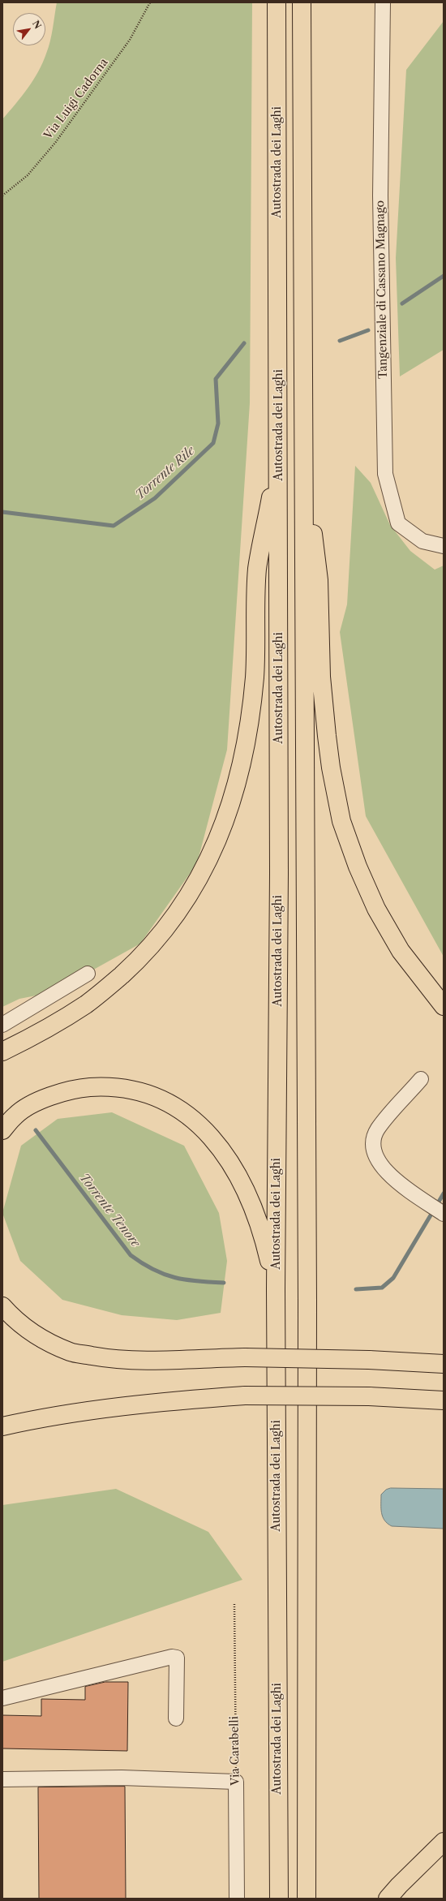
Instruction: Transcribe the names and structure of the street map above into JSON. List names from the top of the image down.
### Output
{
  "streets": {
    "highway": ["Autostrada dei Laghi"],
    "street": ["Tangenziale di Cassano Magnago", "Via Carabelli"],
    "path": ["Via Luigi Cadorna"]
  },
  "water": ["Torrente Rile", "Torrente Tenore"],
  "north": "top right"
}
